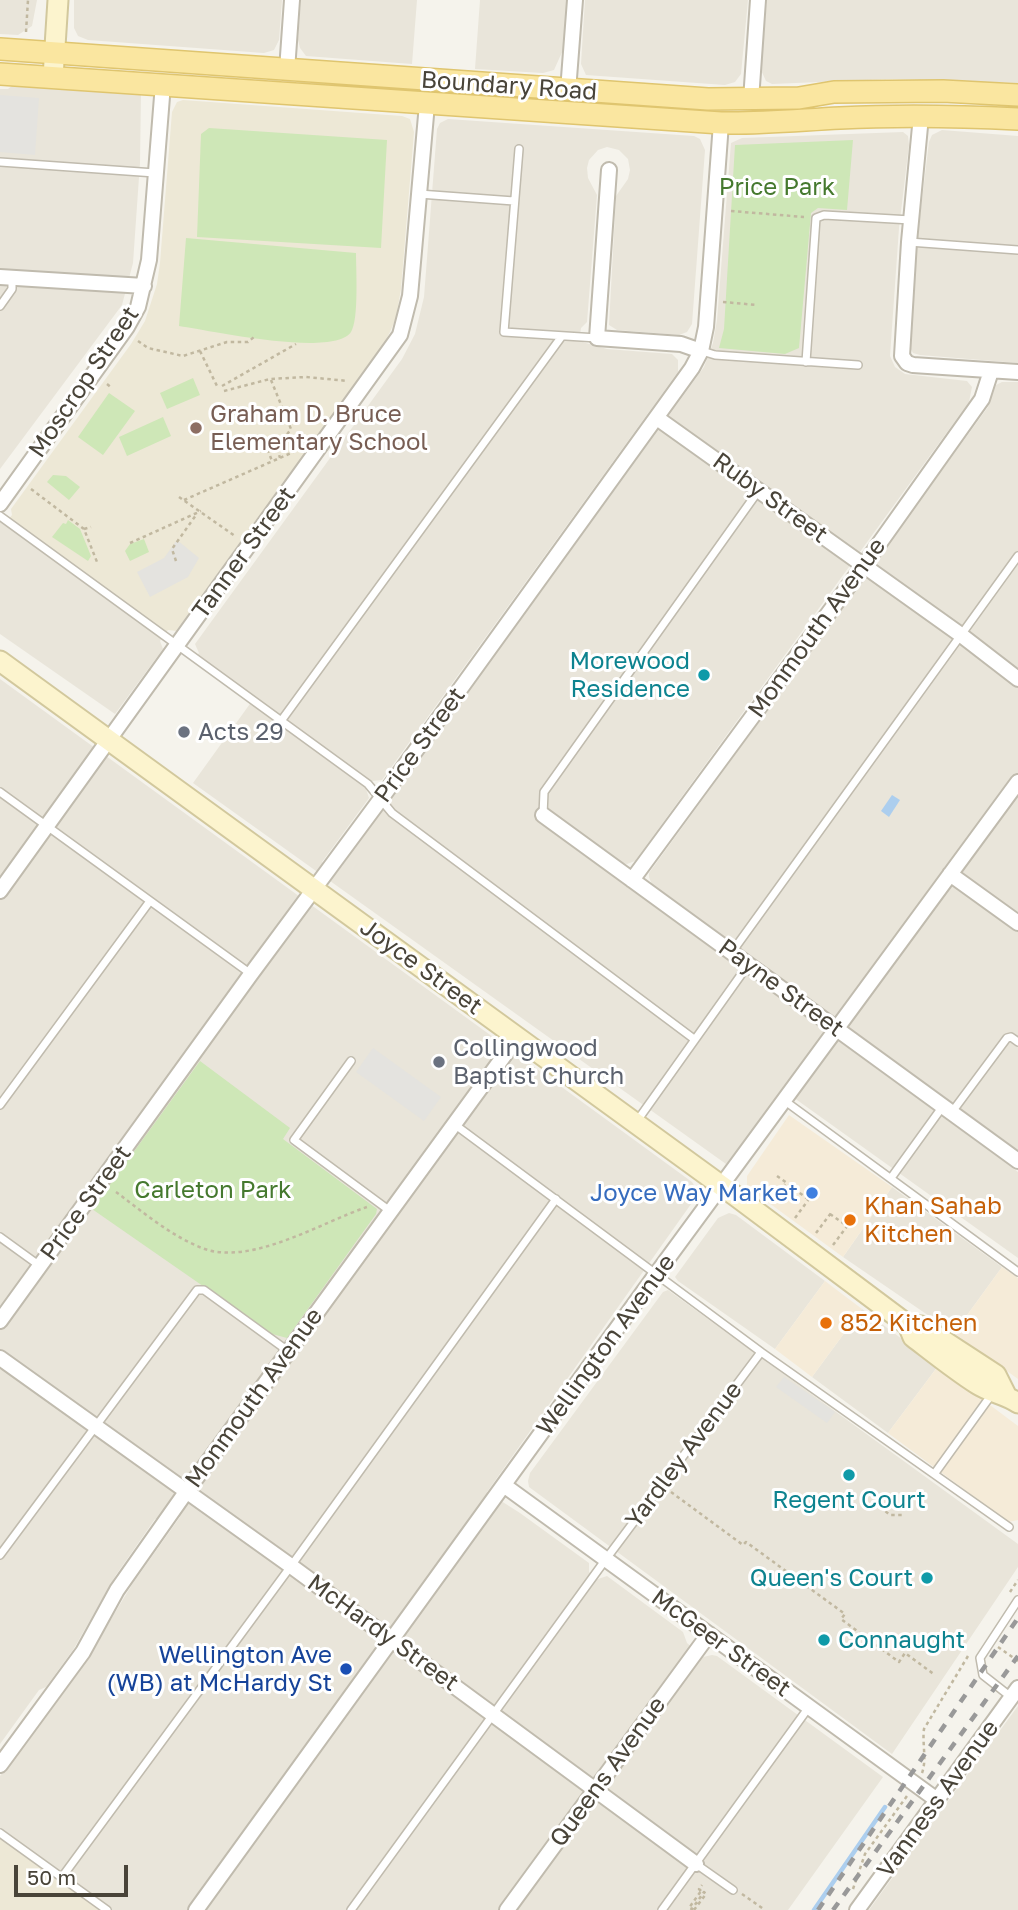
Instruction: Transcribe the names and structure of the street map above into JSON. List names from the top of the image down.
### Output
{
  "streets": {
    "main road": ["Boundary Road", "Joyce Street"],
    "street": [
      "Moscrop Street",
      "Ruby Street",
      "Tanner Street",
      "Monmouth Avenue",
      "Price Street",
      "Payne Street",
      "Wellington Avenue",
      "McHardy Street",
      "McGeer Street",
      "Queens Avenue",
      "Vanness Avenue"
    ],
    "lane": ["Yardley Avenue"]
  },
  "crossings": [
    ["Boundary Road", "Moscrop Street"],
    ["Boundary Road", "Tanner Street"],
    ["Boundary Road", "Price Street"],
    ["Ruby Street", "Monmouth Avenue"],
    ["Ruby Street", "Price Street"],
    ["Tanner Street", "Joyce Street"],
    ["Monmouth Avenue", "Joyce Street"],
    ["Monmouth Avenue", "Payne Street"],
    ["Monmouth Avenue", "McHardy Street"],
    ["Price Street", "Joyce Street"],
    ["Joyce Street", "Wellington Avenue"],
    ["Payne Street", "Wellington Avenue"],
    ["Wellington Avenue", "McHardy Street"],
    ["Wellington Avenue", "McGeer Street"],
    ["Yardley Avenue", "McHardy Street"],
    ["Yardley Avenue", "McGeer Street"],
    ["McHardy Street", "Queens Avenue"],
    ["McGeer Street", "Queens Avenue"],
    ["McGeer Street", "Vanness Avenue"]
  ],
  "parks": ["Price Park", "Carleton Park"],
  "places": [
    "Graham D. Bruce Elementary School",
    "Morewood Residence",
    "Acts 29",
    "Collingwood Baptist Church",
    "Joyce Way Market",
    "Khan Sahab Kitchen",
    "852 Kitchen",
    "Regent Court",
    "Queen's Court",
    "Connaught",
    "Wellington Ave (WB) at McHardy St"
  ],
  "scale_bar": "50 m"
}
